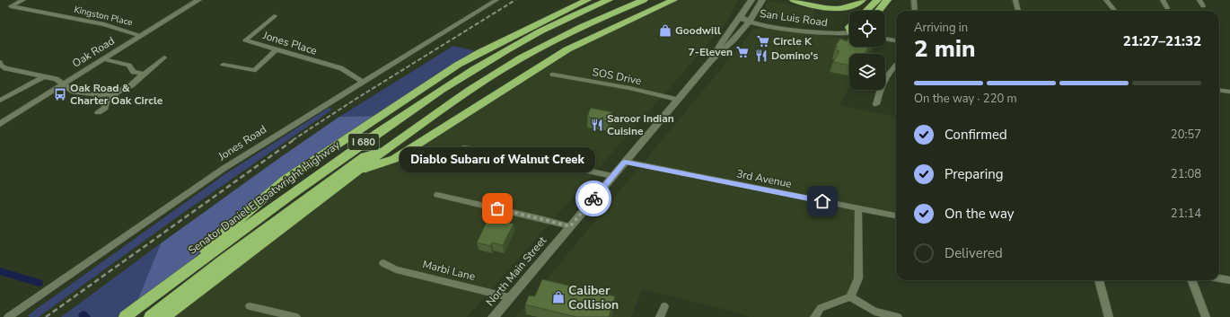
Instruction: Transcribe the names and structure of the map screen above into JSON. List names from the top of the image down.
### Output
{
  "streets": {
    "highway": ["I 680", "Senator Daniel E Boatwright Highway"],
    "main road": ["San Luis Road", "Oak Road", "North Main Street"],
    "street": [
      "Kingston Place",
      "Jones Place",
      "SOS Drive",
      "Jones Road",
      "3rd Avenue",
      "Marbi Lane"
    ]
  },
  "crossings": [
    ["Kingston Place", "Oak Road"],
    ["San Luis Road", "North Main Street"],
    ["Jones Place", "Jones Road"],
    ["SOS Drive", "North Main Street"],
    ["3rd Avenue", "North Main Street"],
    ["Marbi Lane", "North Main Street"]
  ],
  "places": {
    "shop": ["Goodwill", "Caliber Collision"],
    "supermarket": ["Circle K", "7-Eleven"],
    "restaurant": ["Domino's", "Saroor Indian Cuisine"],
    "bus stop": ["Oak Road & Charter Oak Circle"],
    "other": ["Diablo Subaru of Walnut Creek"]
  },
  "page": {
    "heading": ["2 min", "Arriving in", "21:27–21:32"],
    "bar": "On the way · 220 m",
    "list": [
      ["Confirmed", "20:57"],
      ["Preparing", "21:08"],
      ["On the way", "21:14"],
      "Delivered"
    ],
    "bubble": "Diablo Subaru of Walnut Creek"
  }
}
